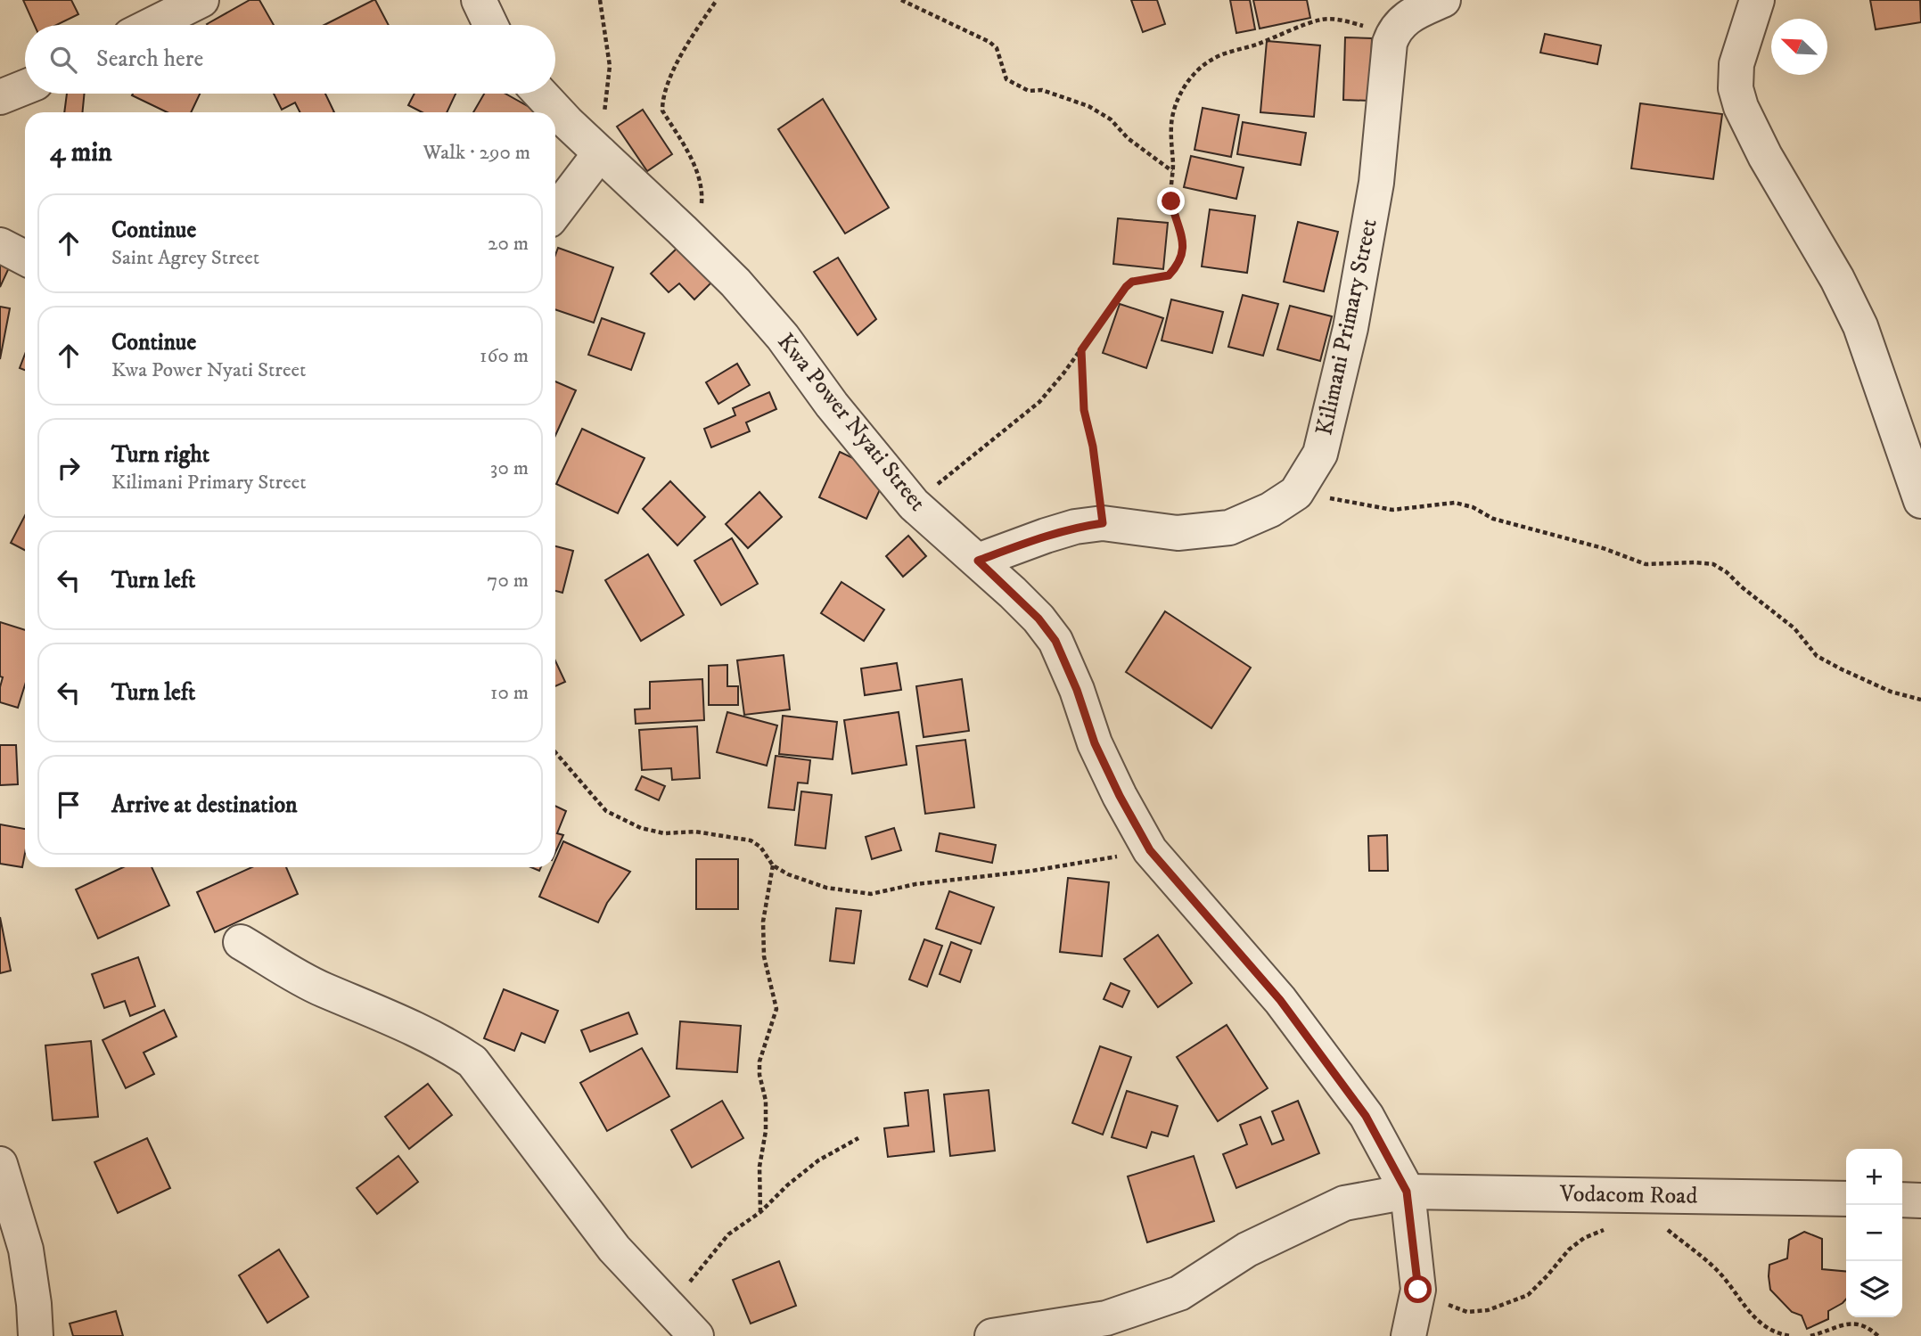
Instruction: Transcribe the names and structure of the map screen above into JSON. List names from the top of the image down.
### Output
{
  "streets": {
    "street": ["Kilimani Primary Street", "Kwa Power Nyati Street", "Vodacom Road"]
  },
  "crossings": [
    ["Kilimani Primary Street", "Kwa Power Nyati Street"],
    ["Kwa Power Nyati Street", "Vodacom Road"]
  ],
  "north": "top left",
  "page": {
    "search": "Search here",
    "heading": ["4 min", "Walk · 290 m"],
    "list": [
      ["Continue", "Saint Agrey Street", "20 m"],
      ["Continue", "Kwa Power Nyati Street", "160 m"],
      ["Turn right", "Kilimani Primary Street", "30 m"],
      ["Turn left", "70 m"],
      ["Turn left", "10 m"],
      "Arrive at destination"
    ],
    "map_buttons": ["+", "−"]
  }
}
